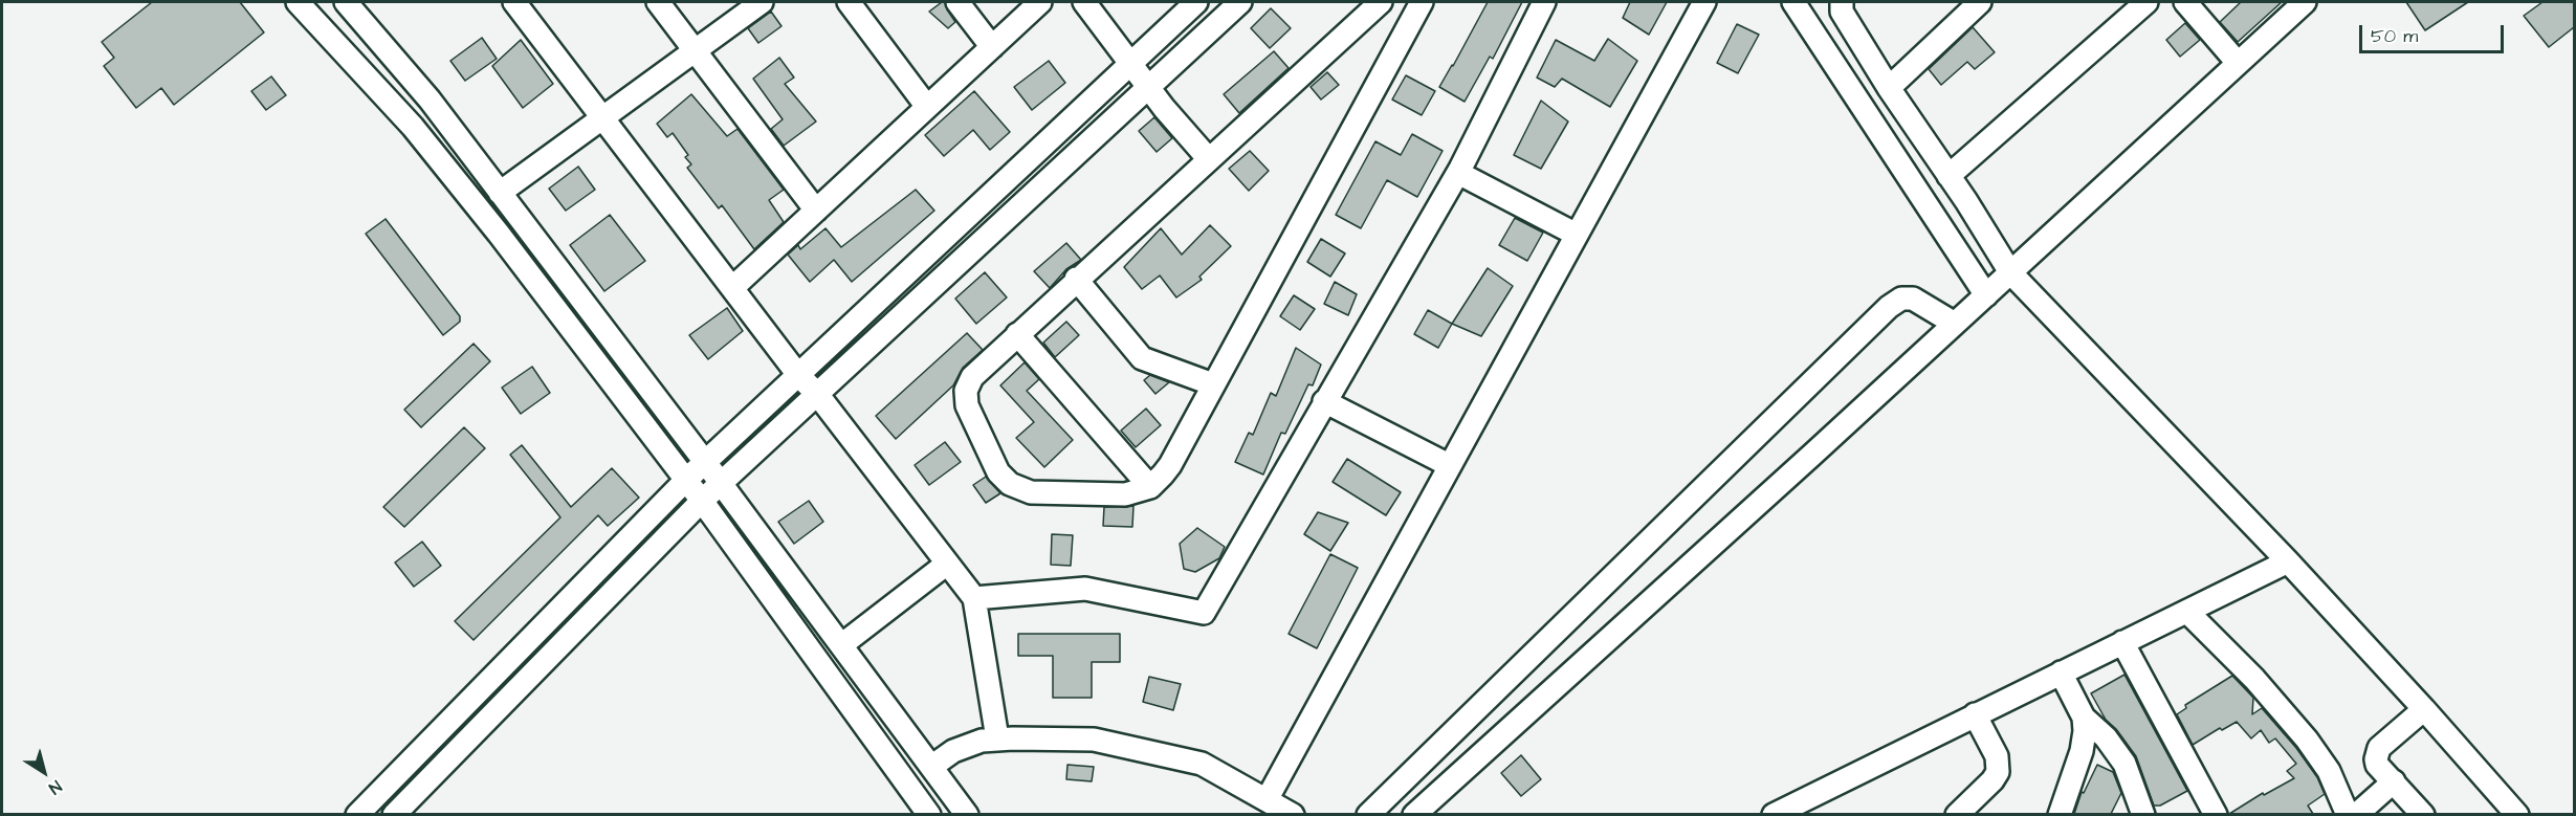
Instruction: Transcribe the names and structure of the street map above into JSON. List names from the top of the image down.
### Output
{
  "scale_bar": "50 m",
  "north": "bottom right"
}
